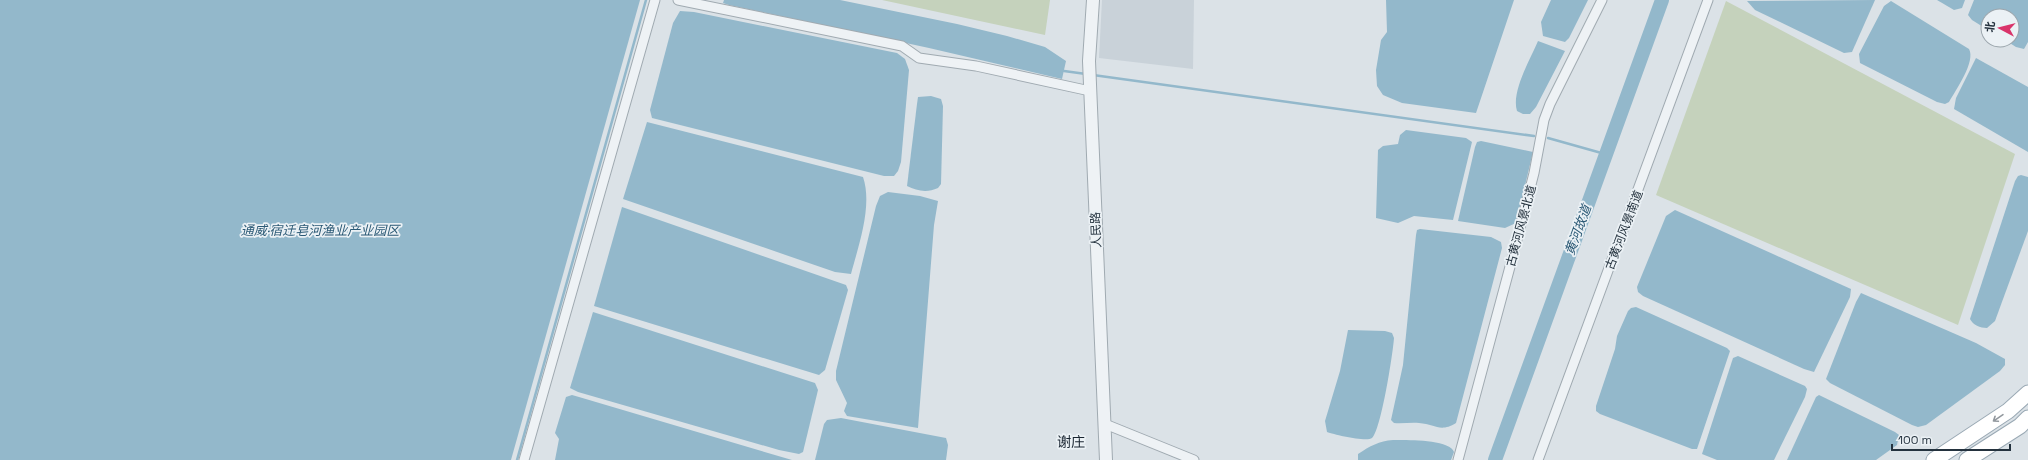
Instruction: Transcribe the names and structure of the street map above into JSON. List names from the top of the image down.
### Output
{
  "streets": {
    "street": ["古黄河风景北道", "人民路", "古黄河风景南道"]
  },
  "districts": ["谢庄"],
  "water": ["通威·宿迁皂河渔业产业园区", "黄河故道"],
  "scale_bar": "100 m",
  "north": "left"
}
